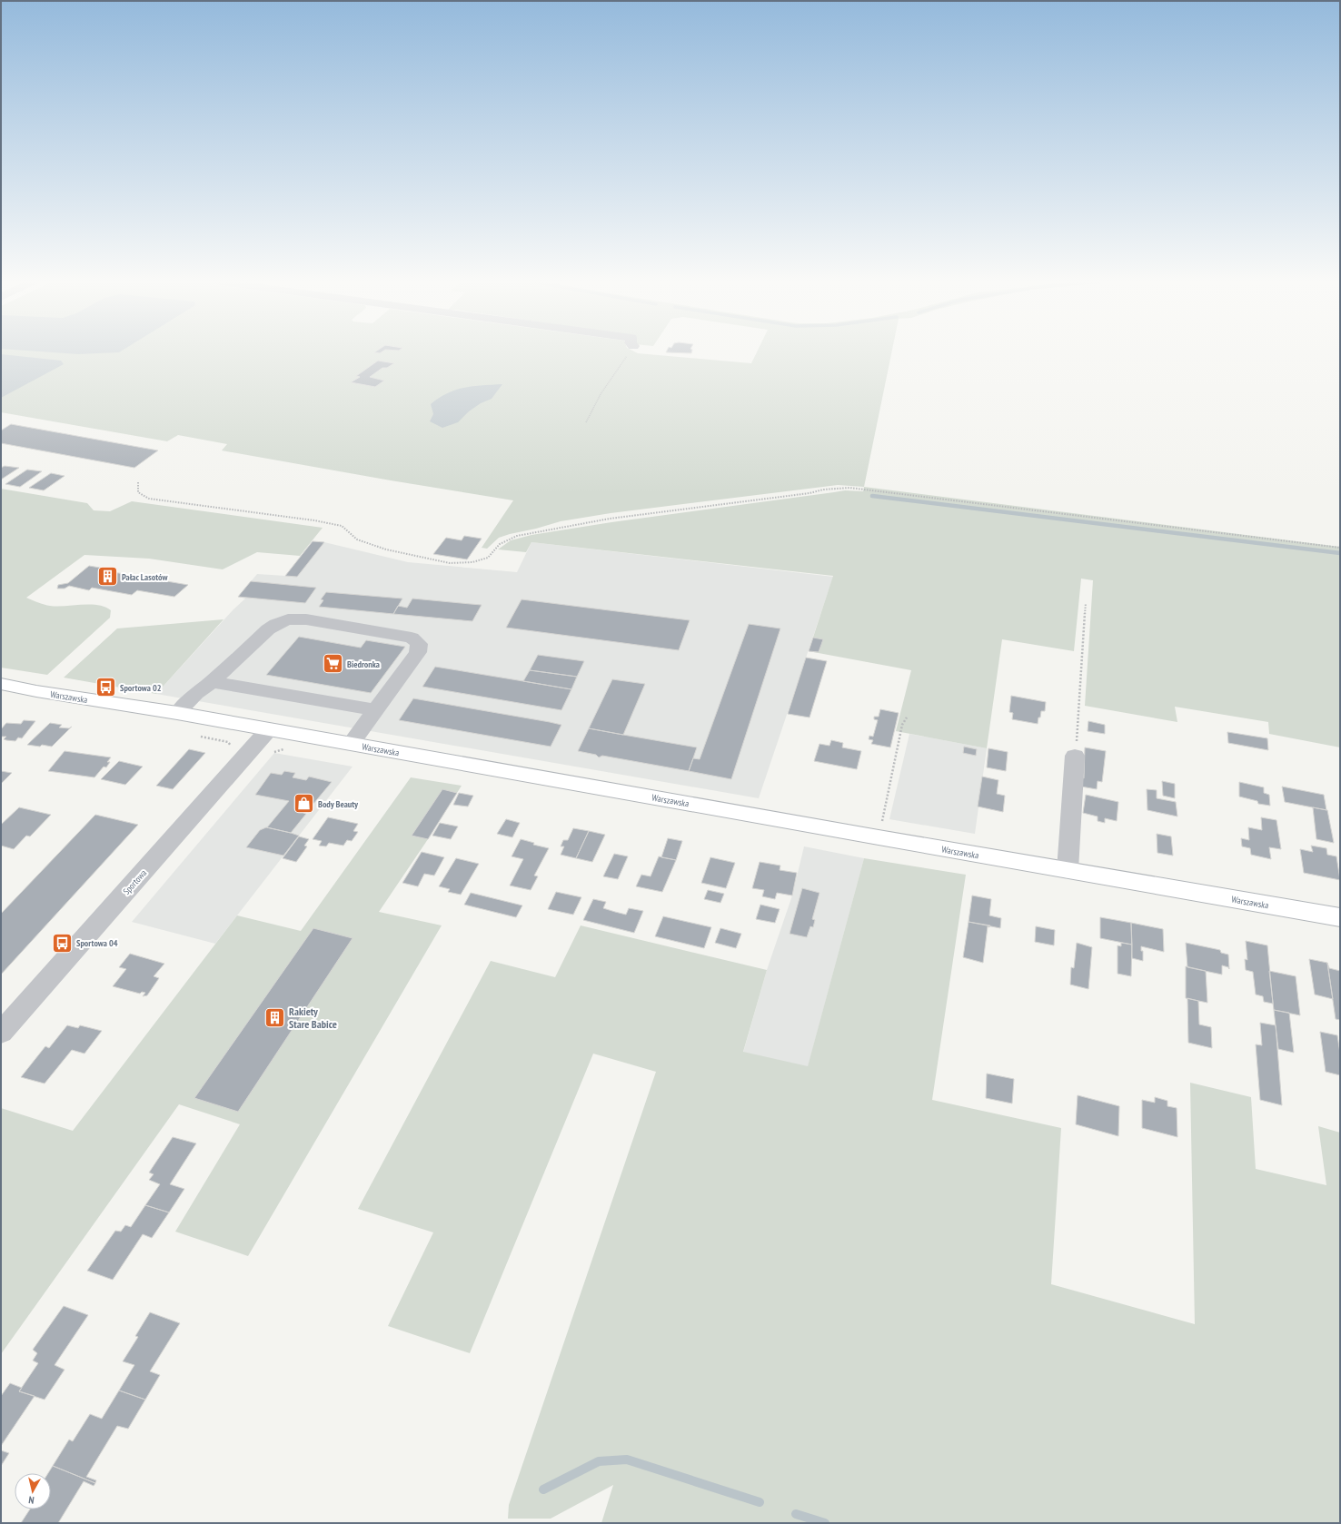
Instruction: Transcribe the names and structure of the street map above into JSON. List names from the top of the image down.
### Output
{
  "streets": {
    "main road": ["Warszawska"],
    "street": ["Sportowa"]
  },
  "crossings": [
    ["Warszawska", "Sportowa"]
  ],
  "places": {
    "building": ["Pałac Lasotów", "Rakiety Stare Babice"],
    "supermarket": ["Biedronka"],
    "bus stop": ["Sportowa 02", "Sportowa 04"],
    "shop": ["Body Beauty"]
  },
  "north": "bottom"
}
